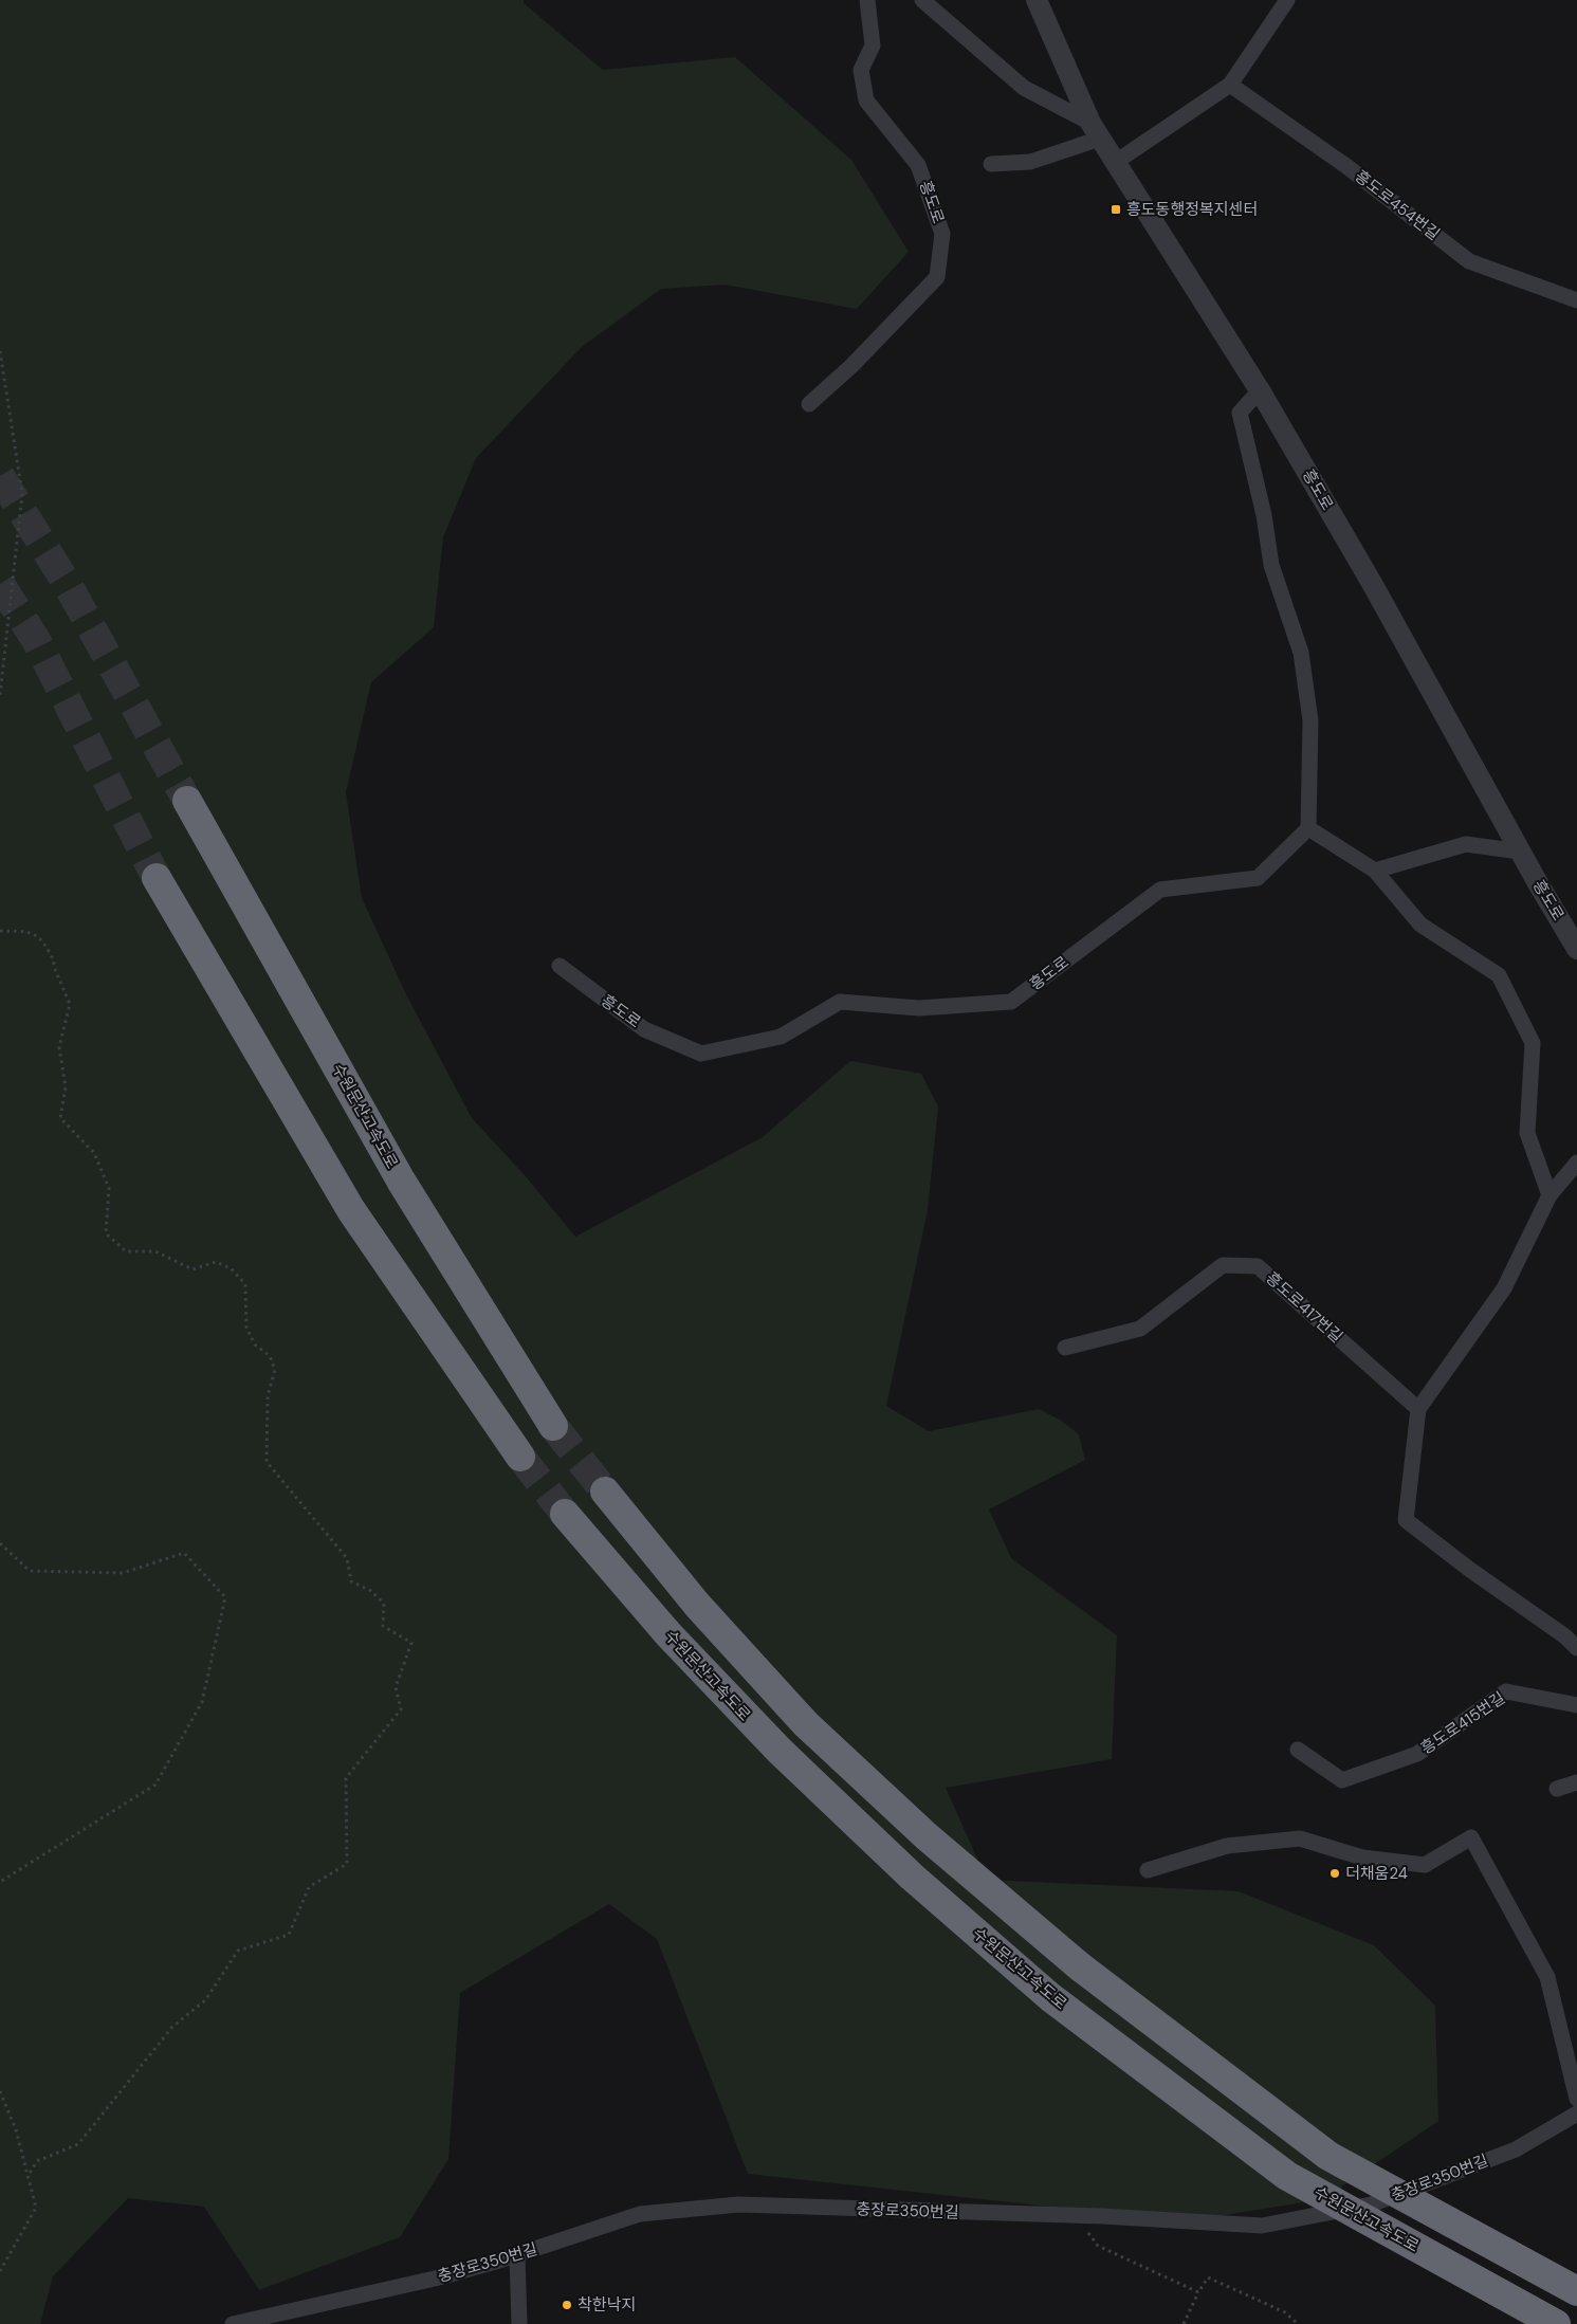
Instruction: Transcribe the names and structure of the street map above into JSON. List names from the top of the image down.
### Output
{
  "streets": {
    "highway": ["수원문산고속도로"],
    "street": [
      "흥도로",
      "흥도로454번길",
      "흥도로417번길",
      "흥도로415번길",
      "충장로350번길"
    ]
  },
  "places": {
    "transit": ["흥도동행정복지센터"],
    "other": ["더채움24", "착한낙지"]
  }
}
